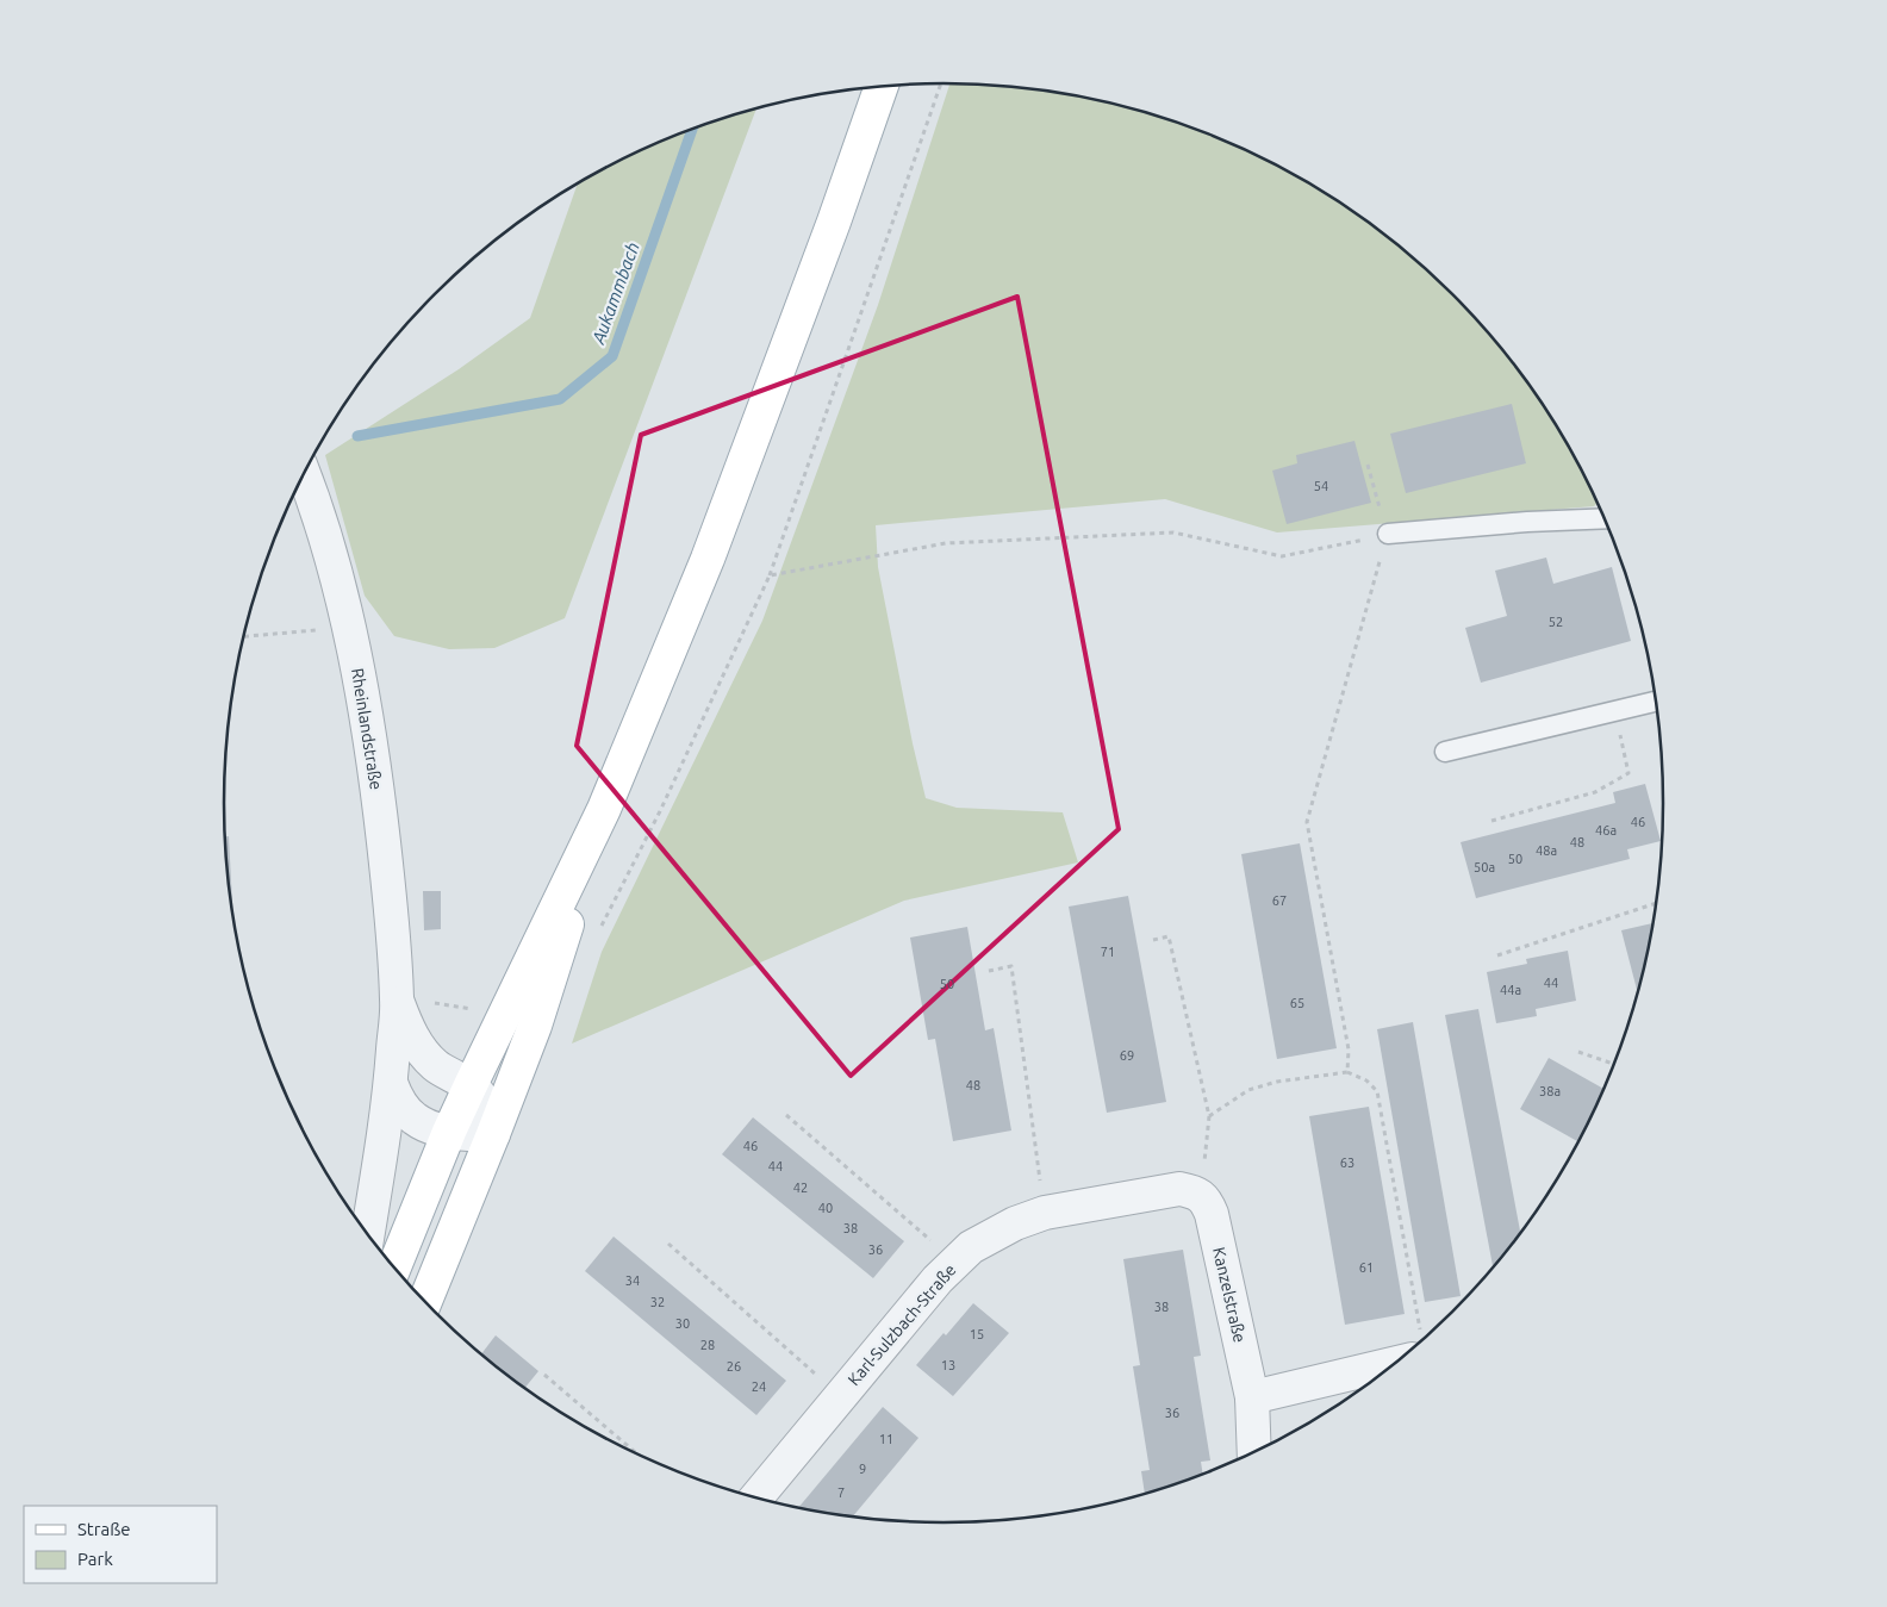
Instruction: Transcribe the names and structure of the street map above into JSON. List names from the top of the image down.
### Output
{
  "streets": {
    "street": ["Rheinlandstraße", "Kanzelstraße", "Karl-Sulzbach-Straße"]
  },
  "crossings": [
    ["Kanzelstraße", "Karl-Sulzbach-Straße"]
  ],
  "water": ["Aukammbach"],
  "house_numbers": [
    "54",
    "52",
    "46",
    "46a",
    "48",
    "48a",
    "50",
    "50a",
    "67",
    "71",
    "44",
    "50",
    "44a",
    "65",
    "69",
    "48",
    "38a",
    "46",
    "63",
    "44",
    "42",
    "40",
    "38",
    "36",
    "61",
    "34",
    "32",
    "38",
    "30",
    "15",
    "28",
    "13",
    "26",
    "24",
    "36",
    "11",
    "9",
    "7"
  ],
  "legend": ["Straße", "Park"]
}
